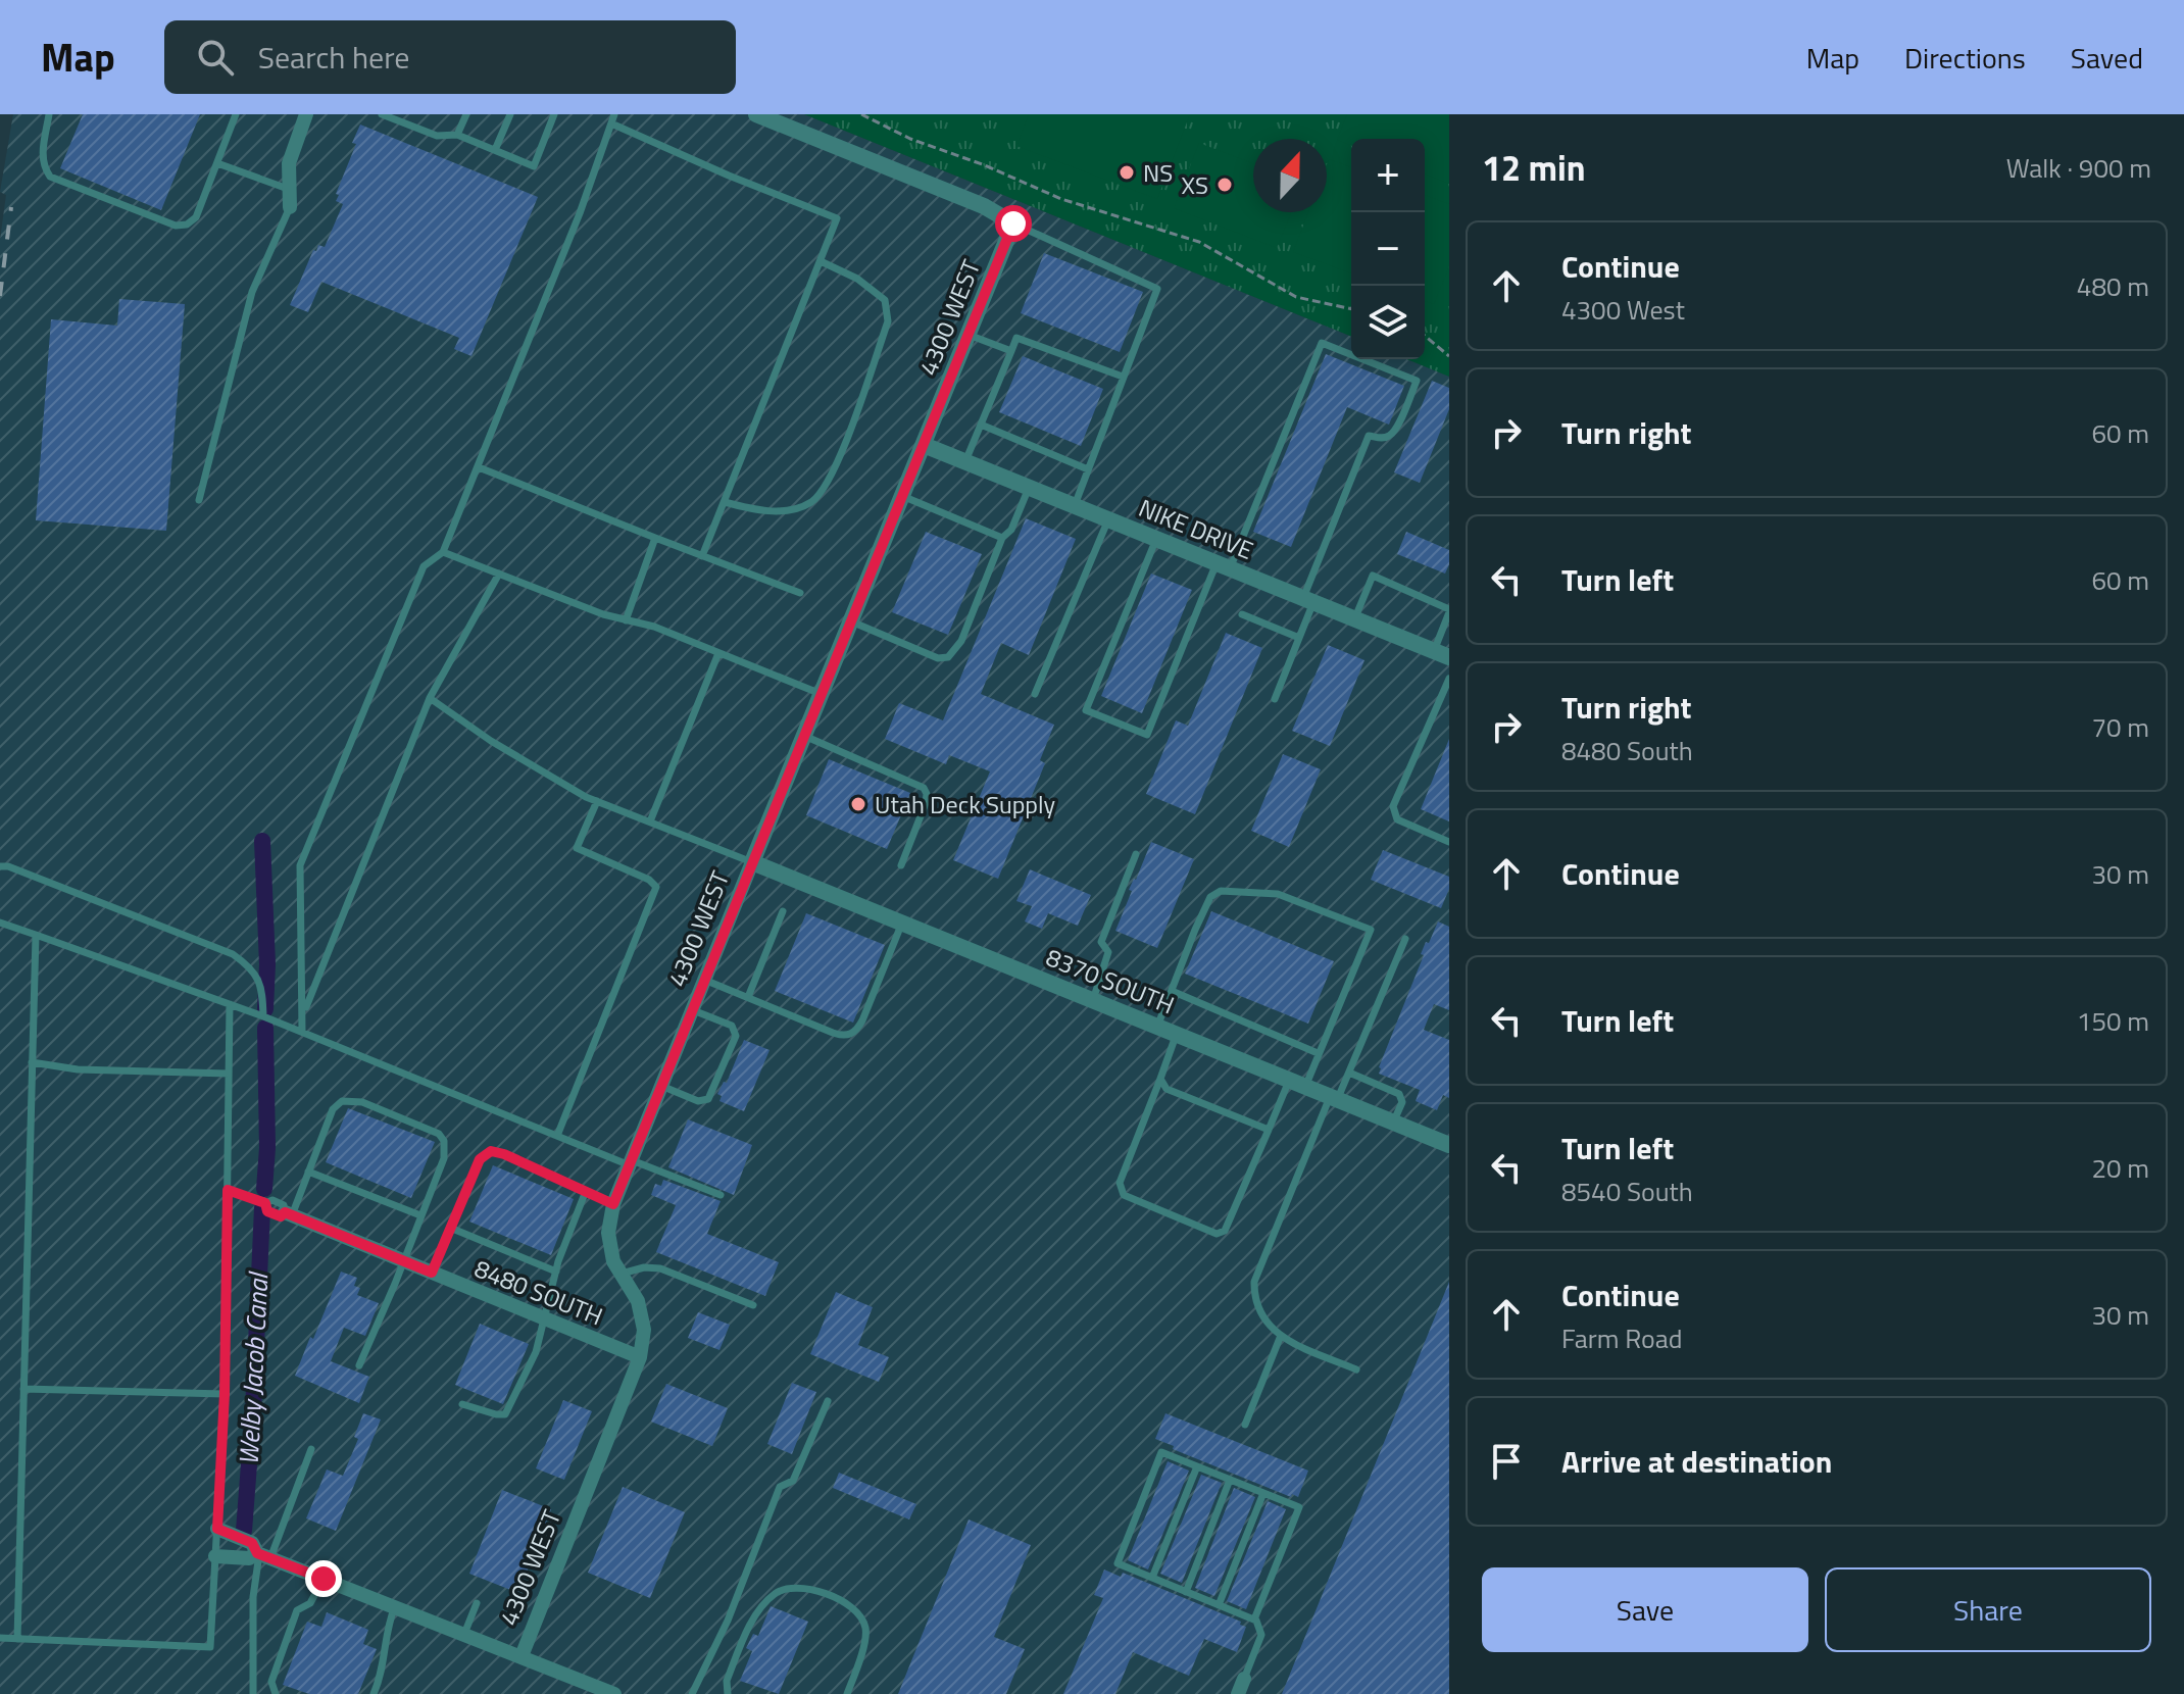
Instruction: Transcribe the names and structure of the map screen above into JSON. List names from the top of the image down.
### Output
{
  "streets": {
    "street": [
      "4300 WEST",
      "NIKE DRIVE",
      "8370 SOUTH",
      "8480 SOUTH"
    ]
  },
  "crossings": [
    ["4300 WEST", "NIKE DRIVE"],
    ["4300 WEST", "8370 SOUTH"],
    ["4300 WEST", "8480 SOUTH"]
  ],
  "water": ["Welby Jacob Canal"],
  "places": ["NS", "XS", "Utah Deck Supply"],
  "north": "top",
  "page": {
    "header": "Map",
    "search": "Search here",
    "nav": ["Map", "Directions", "Saved"],
    "heading": ["12 min", "Walk · 900 m"],
    "map_buttons": ["+", "−"],
    "list": [
      ["Continue", "4300 West", "480 m"],
      ["Turn right", "60 m"],
      ["Turn left", "60 m"],
      ["Turn right", "8480 South", "70 m"],
      ["Continue", "30 m"],
      ["Turn left", "150 m"],
      ["Turn left", "8540 South", "20 m"],
      ["Continue", "Farm Road", "30 m"],
      "Arrive at destination"
    ],
    "buttons": ["Save", "Share"]
  }
}
